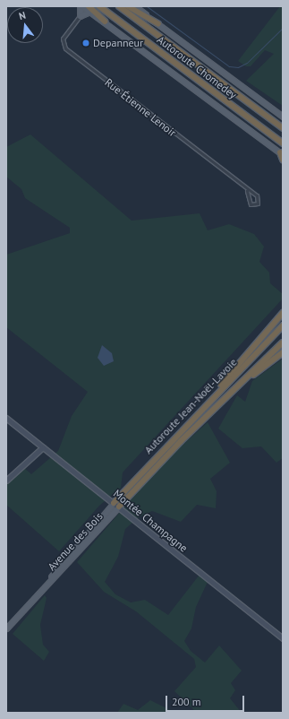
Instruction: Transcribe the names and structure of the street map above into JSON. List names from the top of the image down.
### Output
{
  "streets": {
    "highway": ["Autoroute Chomedey", "Autoroute Jean-Noël-Lavoie"],
    "main road": ["Avenue des Bois"],
    "street": ["Rue Étienne Lenoir", "Montée Champagne"]
  },
  "crossings": [
    ["Autoroute Jean-Noël-Lavoie", "Montée Champagne"],
    ["Autoroute Jean-Noël-Lavoie", "Avenue des Bois"],
    ["Montée Champagne", "Avenue des Bois"]
  ],
  "places": ["Depanneur"],
  "scale_bar": "200 m",
  "north": "top"
}
